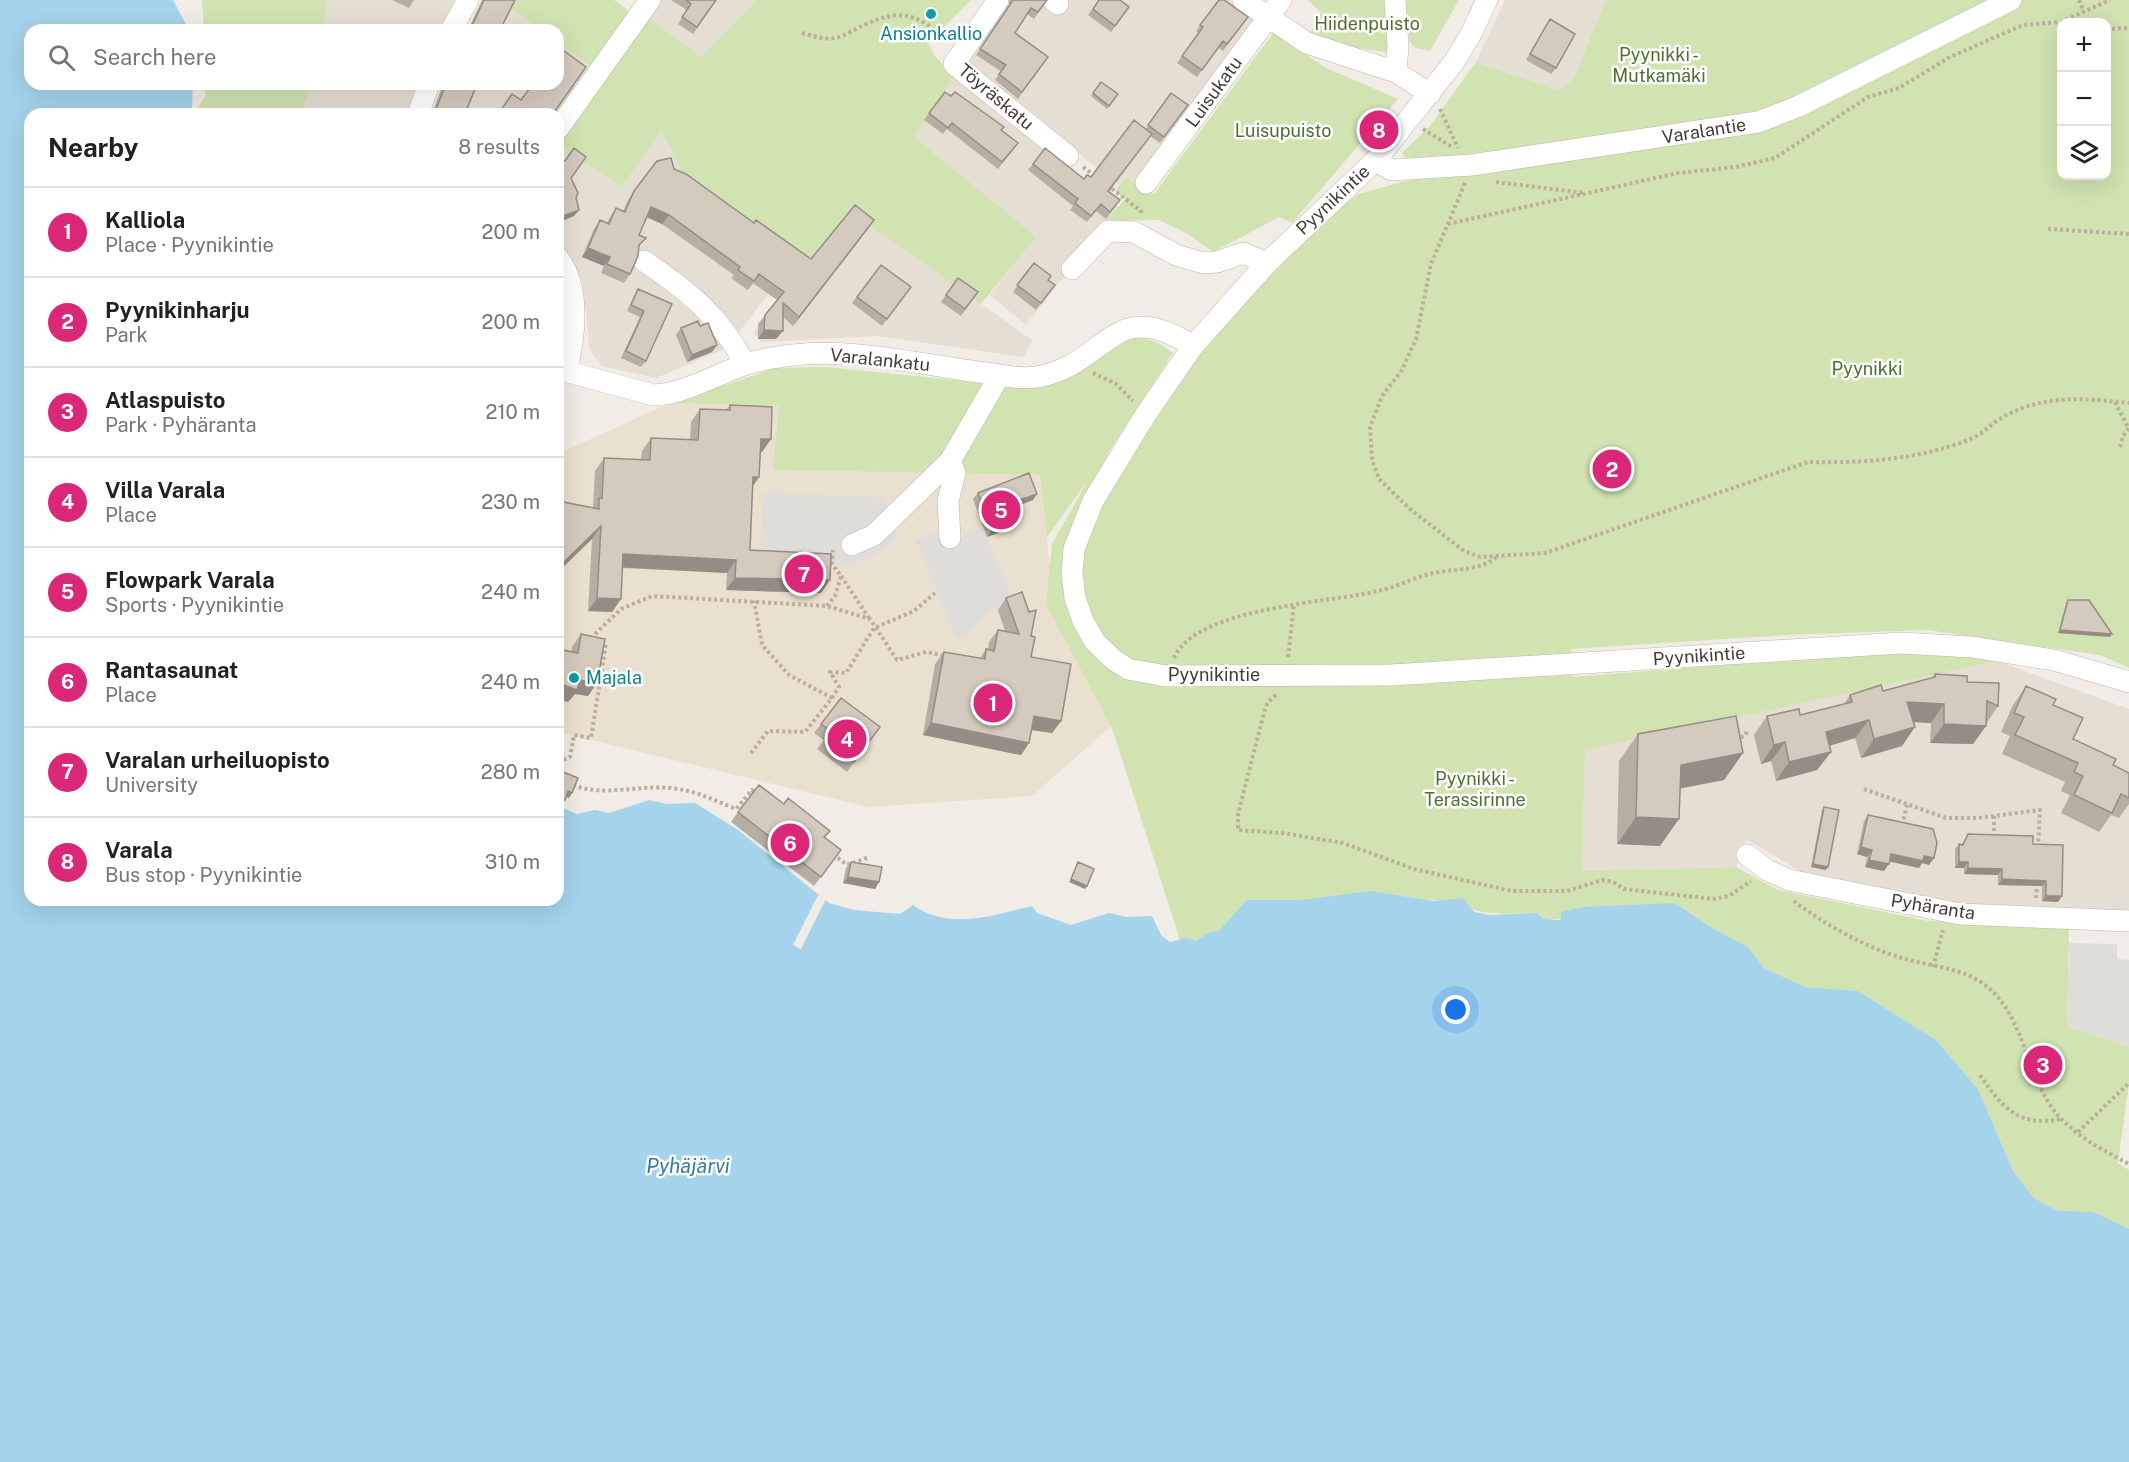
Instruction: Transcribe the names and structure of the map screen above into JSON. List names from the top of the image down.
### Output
{
  "streets": {
    "street": [
      "Luisukatu",
      "Töyräskatu",
      "Varalantie",
      "Pyynikintie",
      "Varalankatu",
      "Pyhäranta"
    ]
  },
  "crossings": [
    ["Varalantie", "Pyynikintie"],
    ["Pyynikintie", "Varalankatu"]
  ],
  "water": ["Pyhäjärvi"],
  "parks": [
    "Hiidenpuisto",
    "Pyynikki - Mutkamäki",
    "Luisupuisto",
    "Pyynikki",
    "Pyynikki - Terassirinne"
  ],
  "places": ["Ansionkallio", "Majala"],
  "page": {
    "map_buttons": ["+", "−"],
    "search": "Search here",
    "pins": [
      "8",
      "2",
      "5",
      "7",
      "1",
      "4",
      "6",
      "3"
    ],
    "heading": ["Nearby", "8 results"],
    "list": [
      {
        "mark": "1",
        "name": "Kalliola",
        "note": "Place · Pyynikintie",
        "value": "200 m"
      },
      {
        "mark": "2",
        "name": "Pyynikinharju",
        "note": "Park",
        "value": "200 m"
      },
      {
        "mark": "3",
        "name": "Atlaspuisto",
        "note": "Park · Pyhäranta",
        "value": "210 m"
      },
      {
        "mark": "4",
        "name": "Villa Varala",
        "note": "Place",
        "value": "230 m"
      },
      {
        "mark": "5",
        "name": "Flowpark Varala",
        "note": "Sports · Pyynikintie",
        "value": "240 m"
      },
      {
        "mark": "6",
        "name": "Rantasaunat",
        "note": "Place",
        "value": "240 m"
      },
      {
        "mark": "7",
        "name": "Varalan urheiluopisto",
        "note": "University",
        "value": "280 m"
      },
      {
        "mark": "8",
        "name": "Varala",
        "note": "Bus stop · Pyynikintie",
        "value": "310 m"
      }
    ]
  }
}
